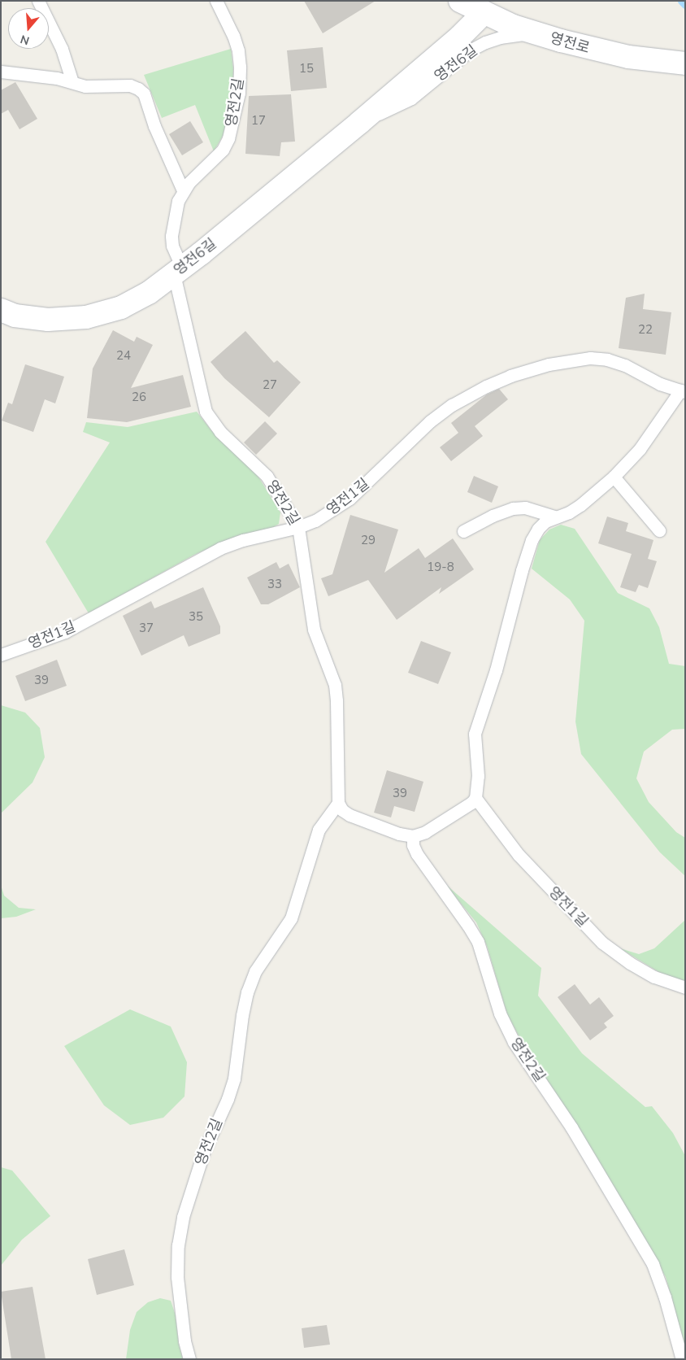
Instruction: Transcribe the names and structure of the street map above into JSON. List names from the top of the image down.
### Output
{
  "streets": {
    "street": ["영전로", "영전6길"],
    "lane": ["영전2길", "영전1길"]
  },
  "crossings": [
    ["영전로", "영전6길"],
    ["영전6길", "영전2길"],
    ["영전2길", "영전1길"]
  ],
  "house_numbers": [
    "15",
    "17",
    "22",
    "24",
    "27",
    "26",
    "29",
    "19-8",
    "33",
    "35",
    "37",
    "39",
    "39"
  ],
  "north": "bottom"
}
